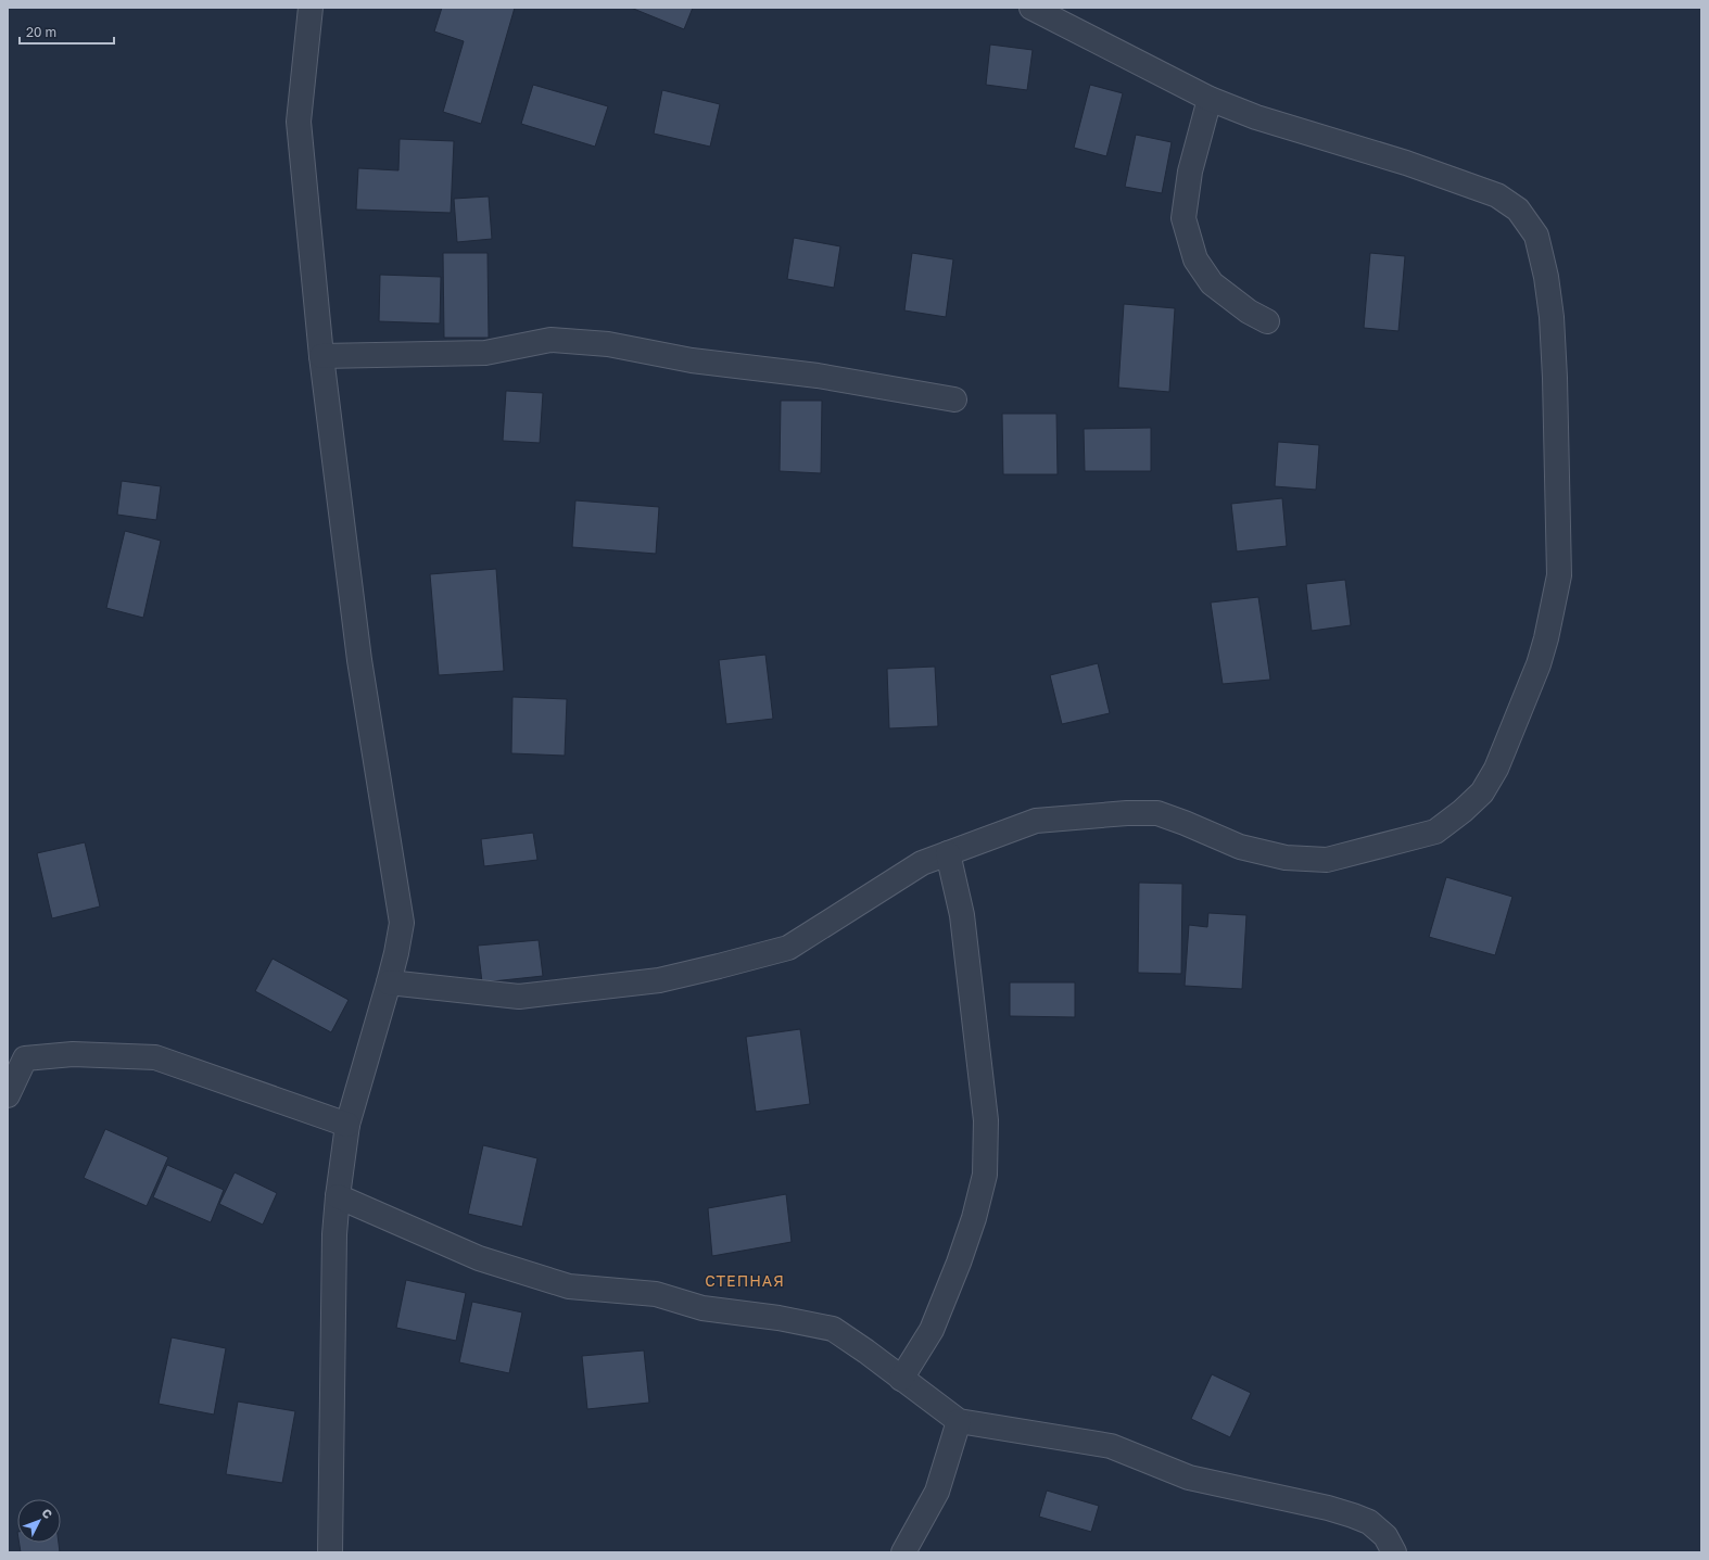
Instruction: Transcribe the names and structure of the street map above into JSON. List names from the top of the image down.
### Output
{
  "districts": ["СТЕПНАЯ"],
  "scale_bar": "20 m",
  "north": "top right"
}
